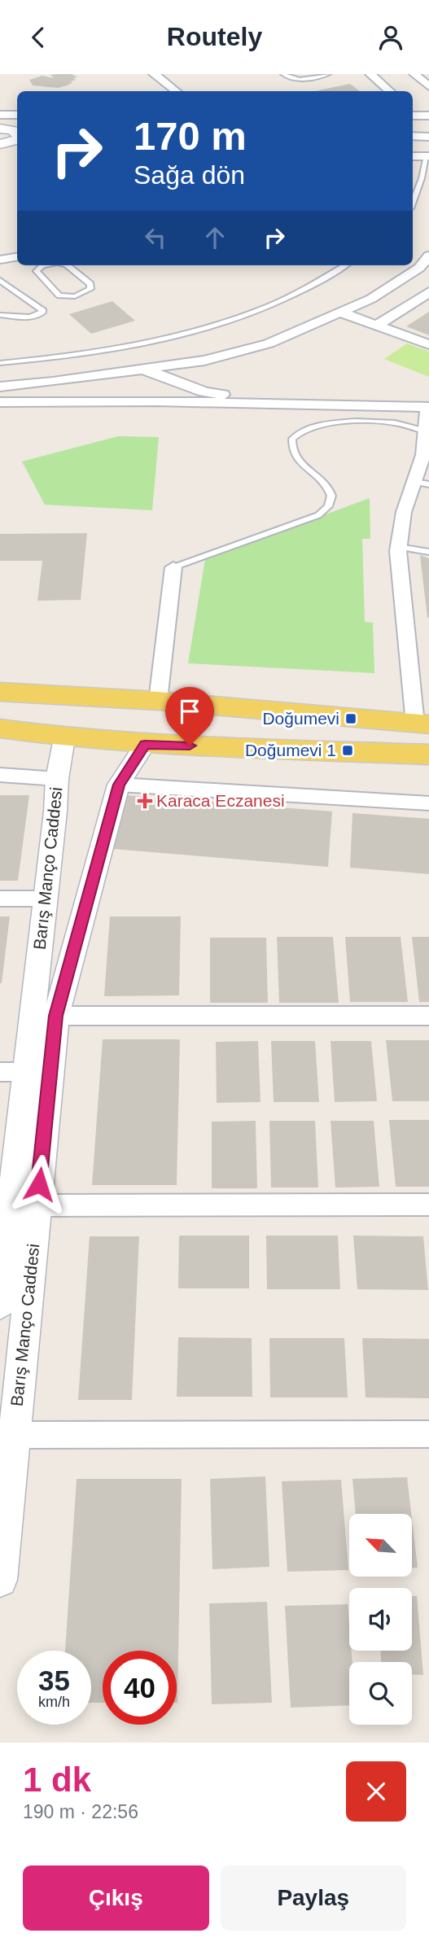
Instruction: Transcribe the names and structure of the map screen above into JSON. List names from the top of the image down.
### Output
{
  "streets": {
    "street": ["Barış Manço Caddesi"]
  },
  "places": {
    "transit": ["Doğumevi", "Doğumevi 1"],
    "health": ["Karaca Eczanesi"]
  },
  "north": "top left",
  "page": {
    "header": "Routely",
    "turn": ["170 m", "Sağa dön"],
    "speed": "35 km/h",
    "limit": "40",
    "heading": ["1 dk", "190 m · 22:56"],
    "buttons": ["Çıkış", "Paylaş"]
  }
}
